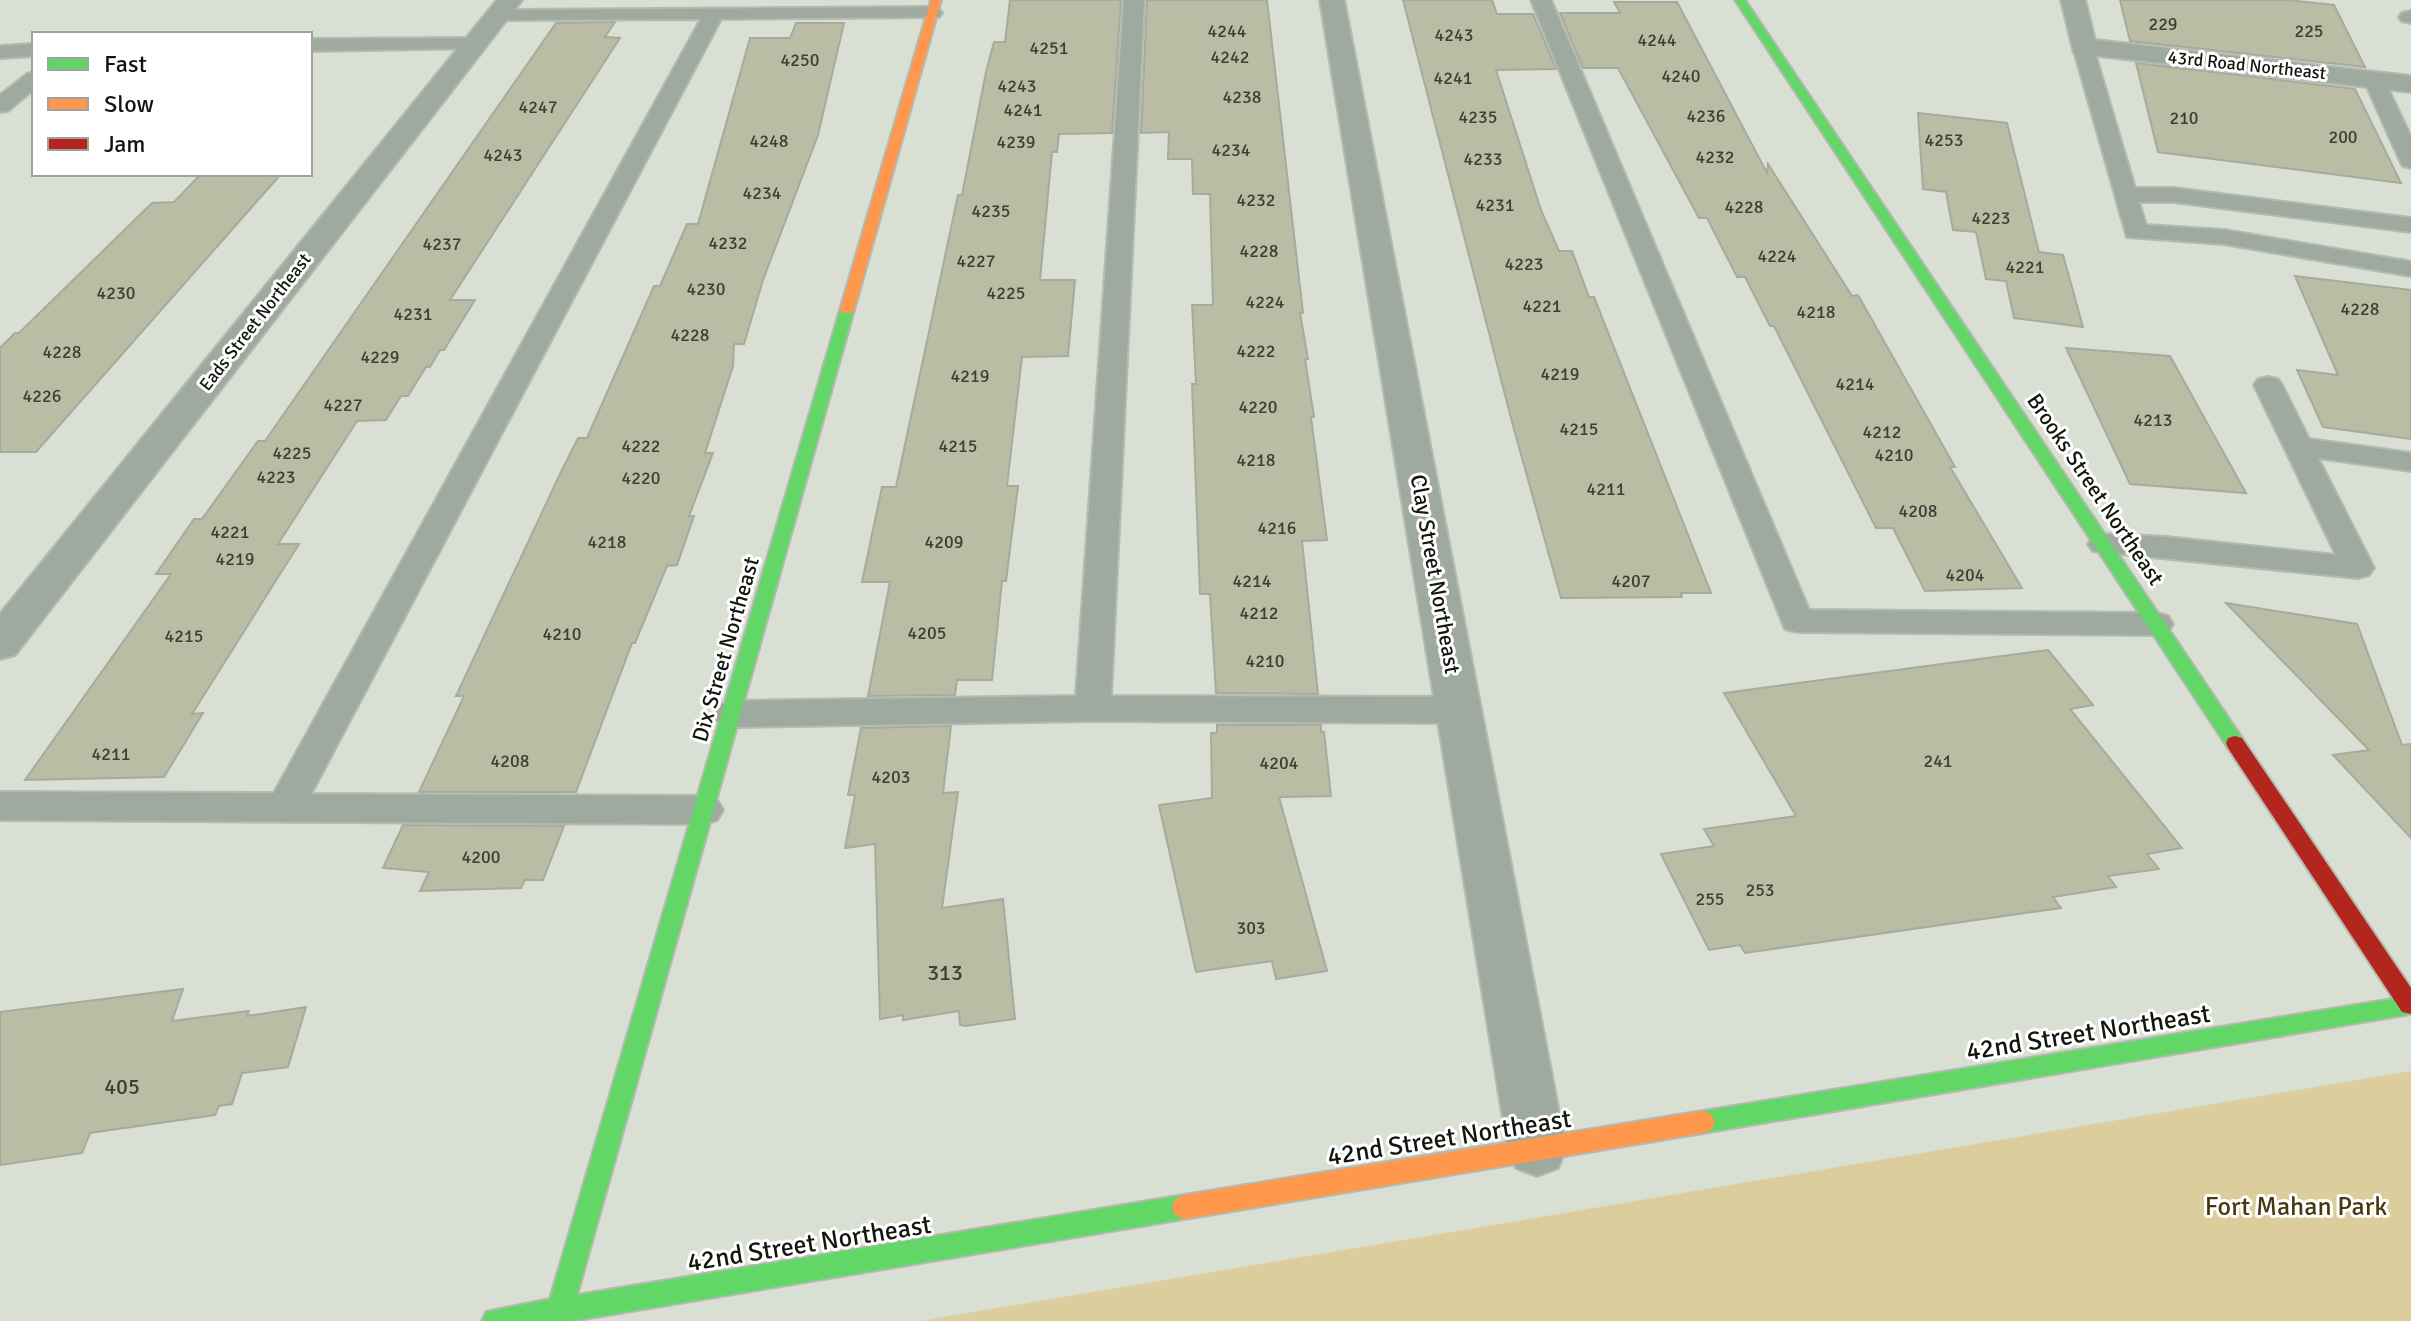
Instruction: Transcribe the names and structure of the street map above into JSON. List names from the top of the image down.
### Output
{
  "streets": {
    "street": [
      "43rd Road Northeast",
      "Eads Street Northeast",
      "Brooks Street Northeast",
      "Clay Street Northeast",
      "Dix Street Northeast",
      "42nd Street Northeast"
    ]
  },
  "crossings": [
    ["Brooks Street Northeast", "42nd Street Northeast"],
    ["Clay Street Northeast", "42nd Street Northeast"],
    ["Dix Street Northeast", "42nd Street Northeast"]
  ],
  "parks": ["Fort Mahan Park"],
  "house_numbers": [
    "229",
    "4244",
    "225",
    "4243",
    "4244",
    "4251",
    "4242",
    "4250",
    "4240",
    "4241",
    "4243",
    "4238",
    "4247",
    "4241",
    "4236",
    "4235",
    "210",
    "200",
    "4253",
    "4248",
    "4239",
    "4234",
    "4243",
    "4232",
    "4233",
    "4234",
    "4232",
    "4231",
    "4228",
    "4235",
    "4223",
    "4232",
    "4237",
    "4228",
    "4224",
    "4227",
    "4223",
    "4221",
    "4230",
    "4230",
    "4225",
    "4224",
    "4221",
    "4228",
    "4218",
    "4231",
    "4228",
    "4222",
    "4228",
    "4229",
    "4219",
    "4219",
    "4214",
    "4226",
    "4227",
    "4220",
    "4213",
    "4215",
    "4212",
    "4222",
    "4215",
    "4225",
    "4210",
    "4218",
    "4223",
    "4220",
    "4211",
    "4208",
    "4216",
    "4221",
    "4218",
    "4209",
    "4219",
    "4204",
    "4214",
    "4207",
    "4212",
    "4205",
    "4210",
    "4215",
    "4210",
    "4211",
    "4208",
    "241",
    "4204",
    "4203",
    "4200",
    "253",
    "255",
    "303",
    "313",
    "405"
  ],
  "legend": ["Fast", "Slow", "Jam"]
}
